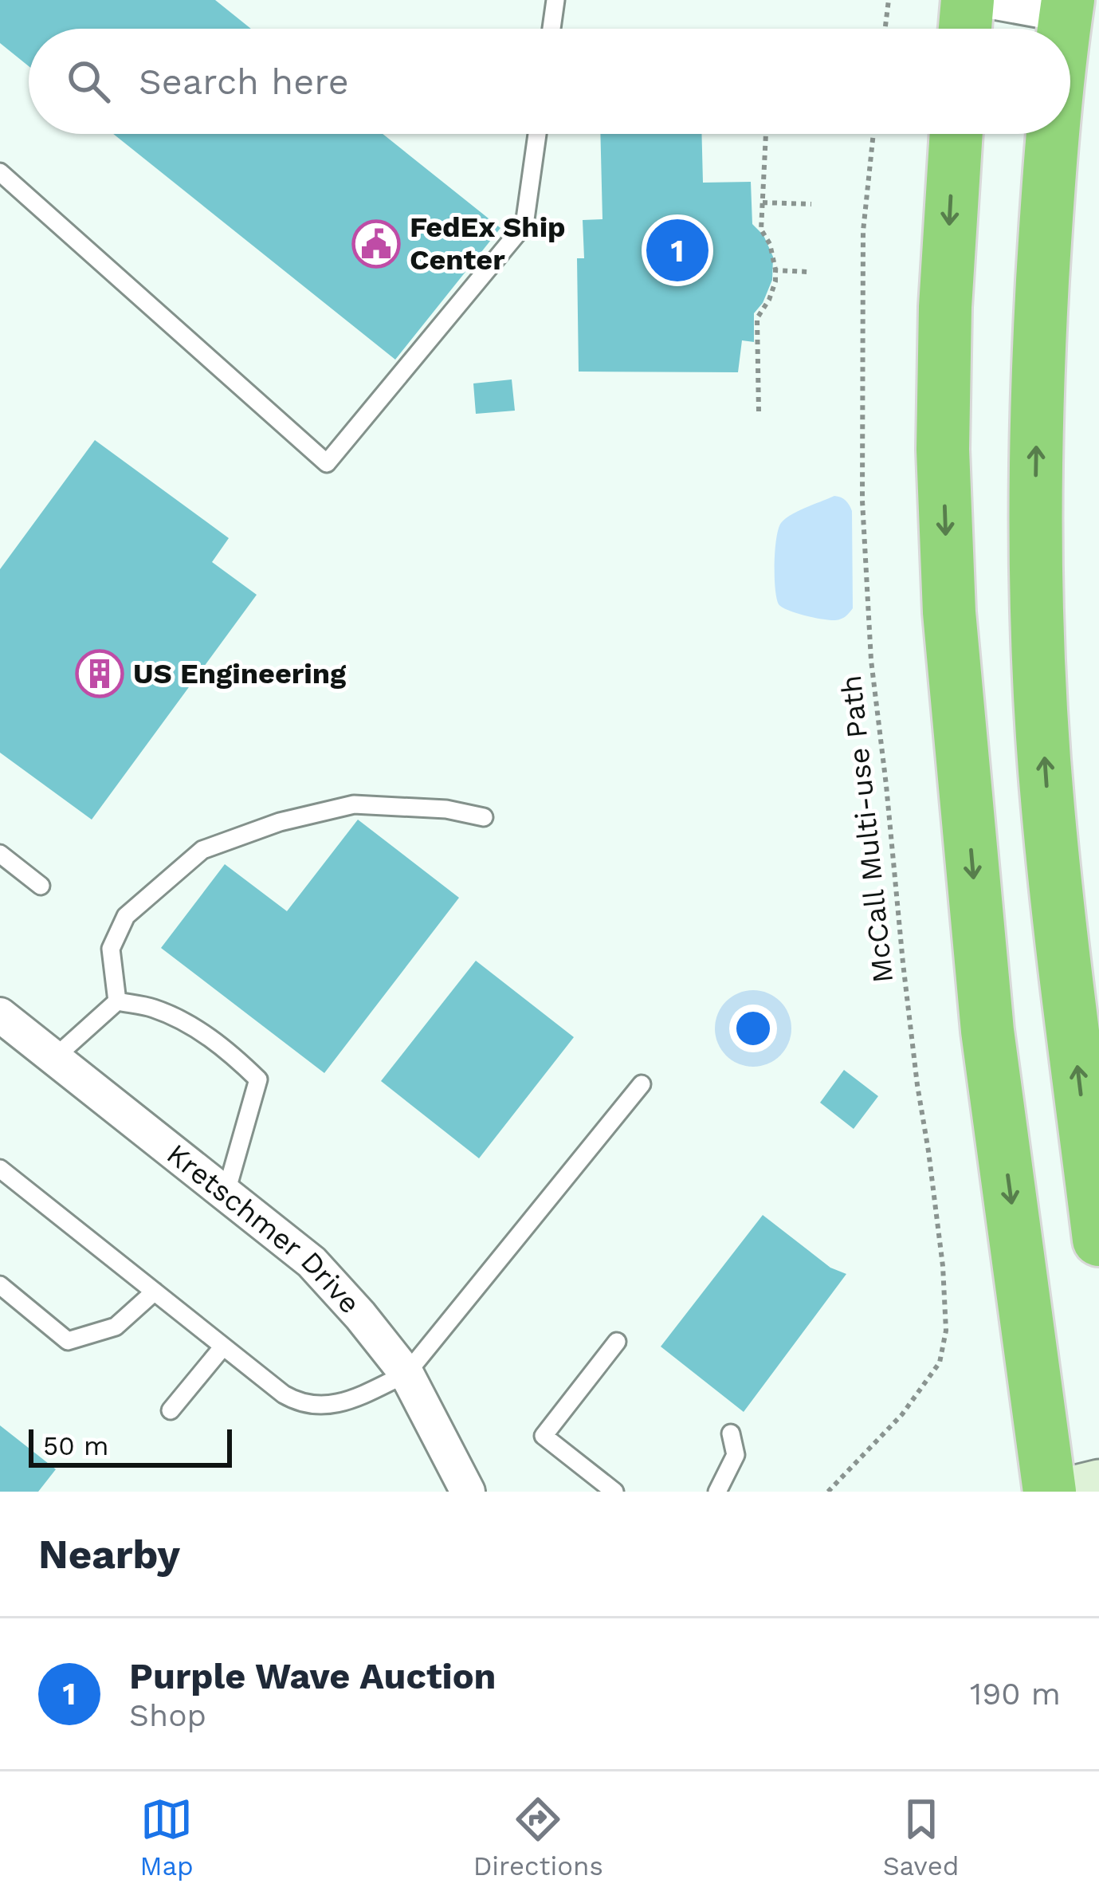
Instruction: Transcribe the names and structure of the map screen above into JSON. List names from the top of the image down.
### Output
{
  "streets": {
    "street": ["Kretschmer Drive"],
    "path": ["McCall Multi-use Path"]
  },
  "places": {
    "public building": ["FedEx Ship Center"],
    "building": ["US Engineering"]
  },
  "scale_bar": "50 m",
  "page": {
    "search": "Search here",
    "pins": "1",
    "scale": "50 m",
    "heading": "Nearby",
    "list": [
      {
        "mark": "1",
        "name": "Purple Wave Auction",
        "note": "Shop",
        "value": "190 m"
      }
    ],
    "nav": ["Map", "Directions", "Saved"]
  }
}
